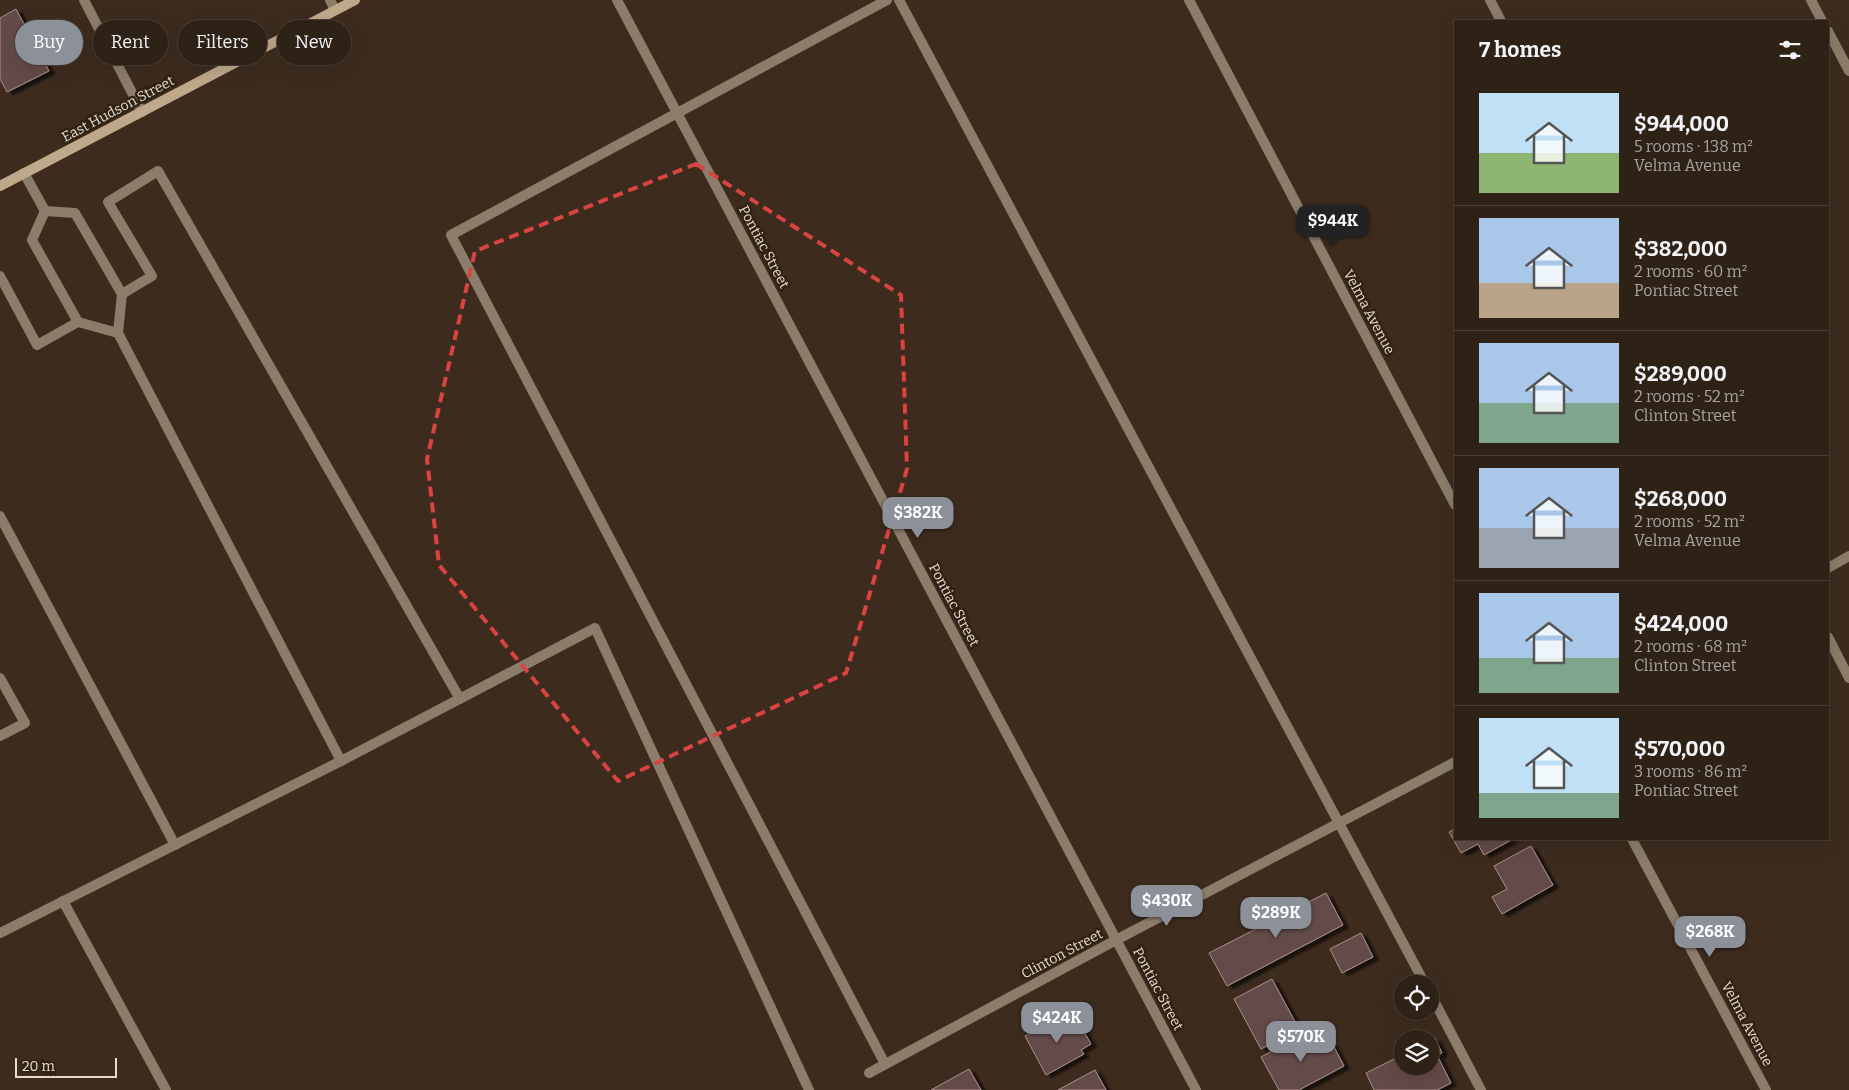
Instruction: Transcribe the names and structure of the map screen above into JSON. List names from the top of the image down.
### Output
{
  "streets": {
    "main road": ["East Hudson Street"],
    "street": ["Pontiac Street", "Velma Avenue", "Clinton Street"]
  },
  "crossings": [
    ["Pontiac Street", "Clinton Street"]
  ],
  "scale_bar": "20 m",
  "page": {
    "chip": [
      "Buy",
      "Rent",
      "Filters",
      "New"
    ],
    "heading": "7 homes",
    "list": [
      {
        "name": "$944,000",
        "note": "5 rooms · 138 m² · Velma Avenue"
      },
      {
        "name": "$382,000",
        "note": "2 rooms · 60 m² · Pontiac Street"
      },
      {
        "name": "$289,000",
        "note": "2 rooms · 52 m² · Clinton Street"
      },
      {
        "name": "$268,000",
        "note": "2 rooms · 52 m² · Velma Avenue"
      },
      {
        "name": "$424,000",
        "note": "2 rooms · 68 m² · Clinton Street"
      },
      {
        "name": "$570,000",
        "note": "3 rooms · 86 m² · Pontiac Street"
      }
    ],
    "price": [
      "$944K",
      "$382K",
      "$430K",
      "$289K",
      "$268K",
      "$424K",
      "$570K"
    ],
    "scale": "20 m"
  }
}
